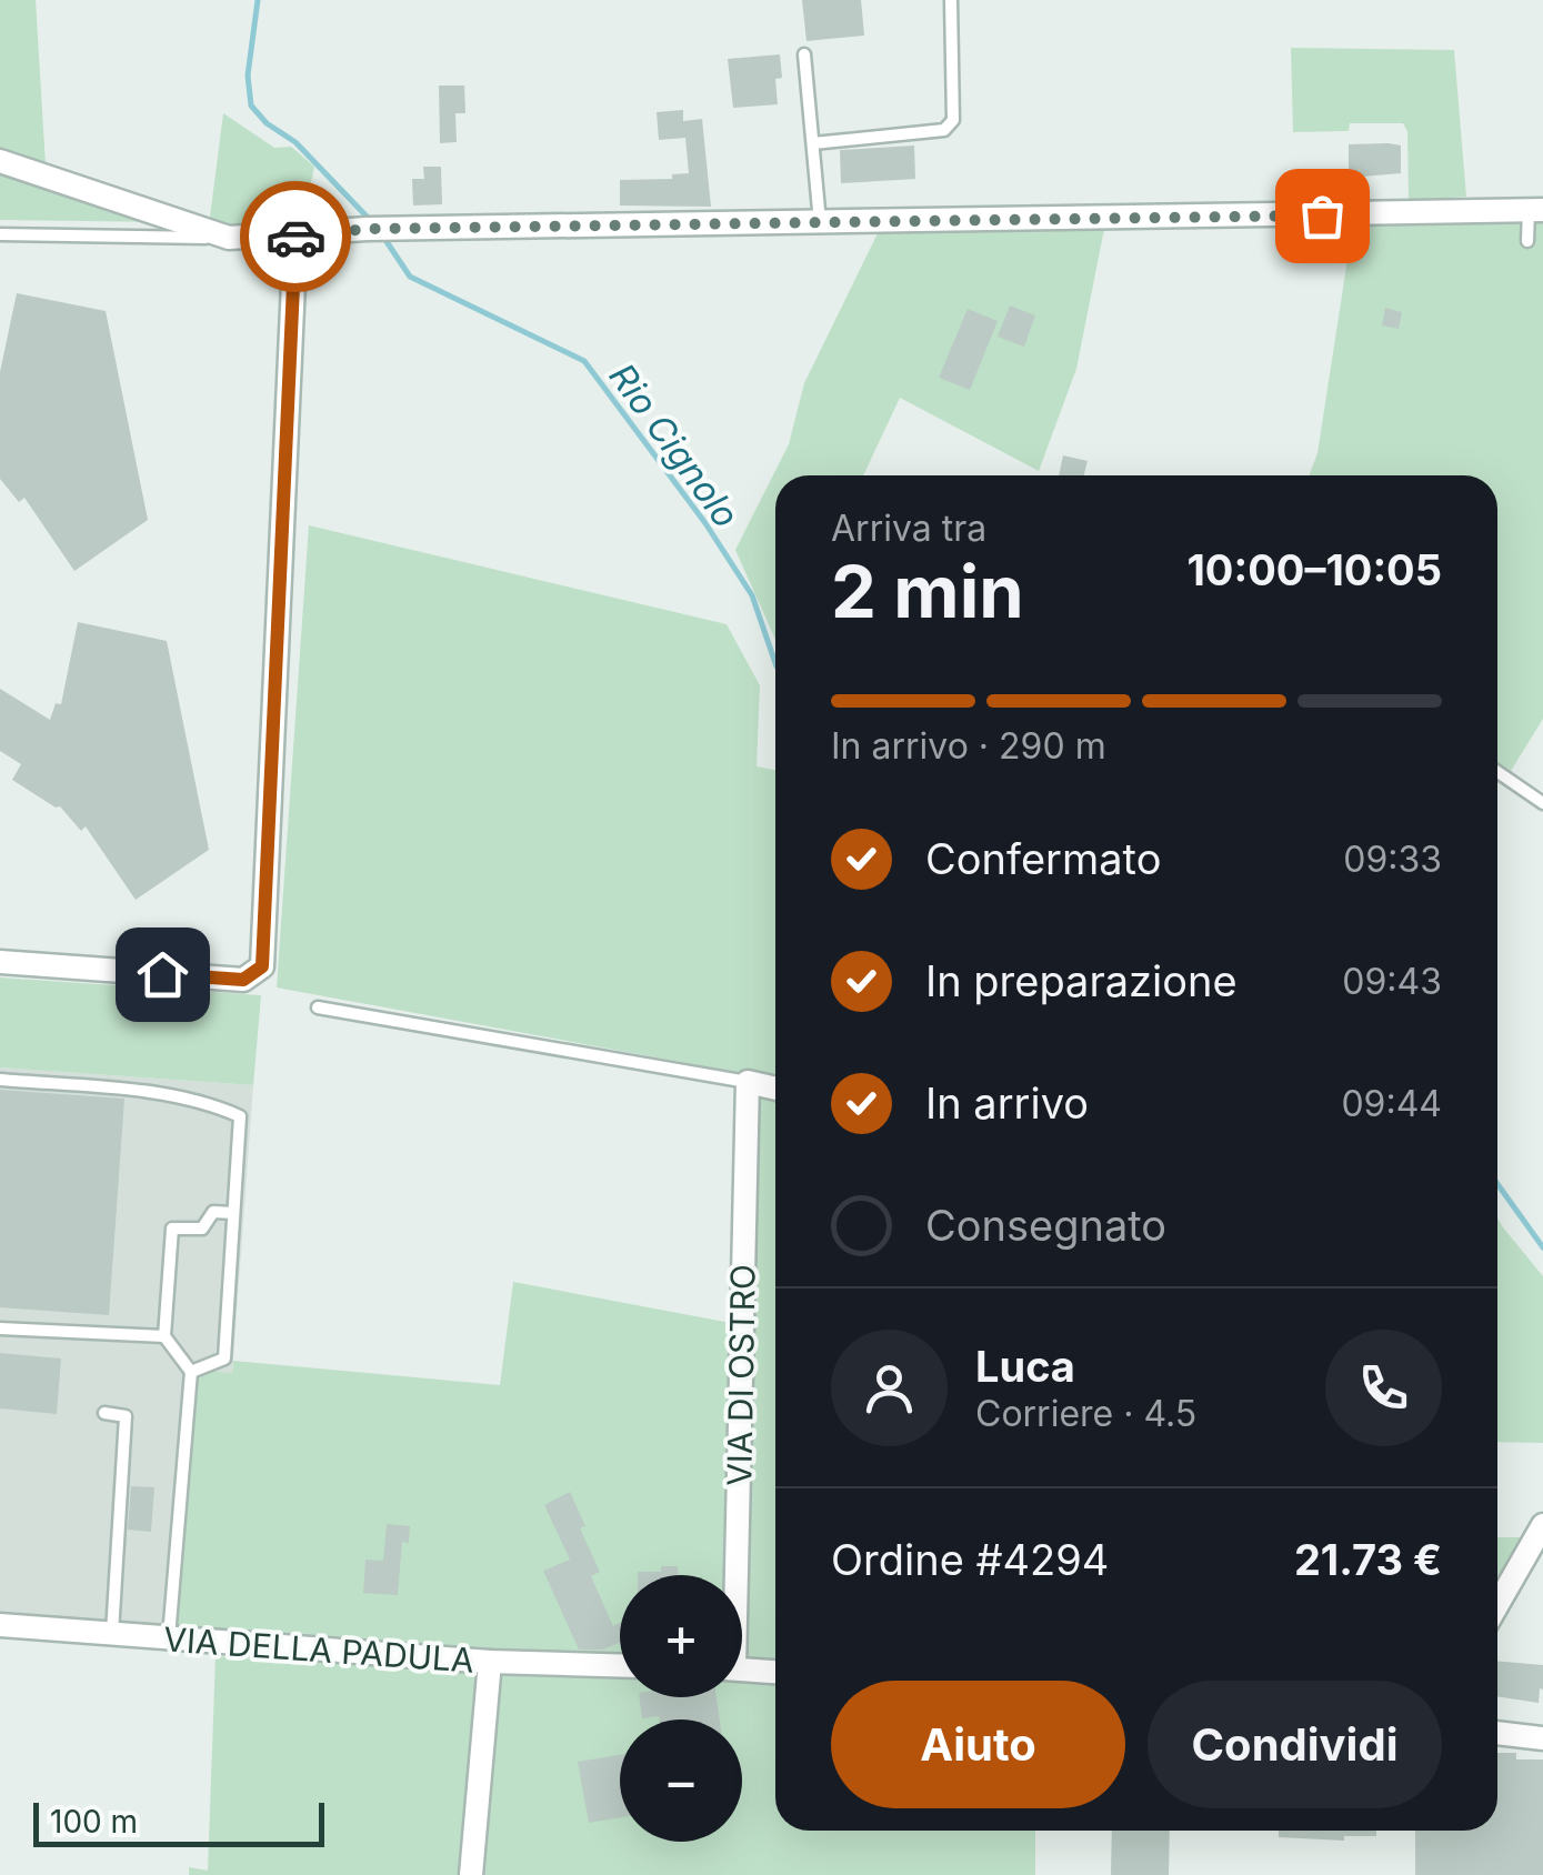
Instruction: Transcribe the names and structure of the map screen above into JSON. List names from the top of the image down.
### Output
{
  "streets": {
    "street": ["VIA DI OSTRO", "VIA DELLA PADULA"]
  },
  "water": ["Rio Cignolo"],
  "scale_bar": "100 m",
  "page": {
    "heading": ["2 min", "Arriva tra", "10:00–10:05"],
    "panel": [
      "Luca",
      "Corriere · 4.5",
      "Ordine #4294",
      "21.73 €"
    ],
    "bar": "In arrivo · 290 m",
    "list": [
      ["Confermato", "09:33"],
      ["In preparazione", "09:43"],
      ["In arrivo", "09:44"],
      "Consegnato"
    ],
    "map_buttons": ["+", "−"],
    "buttons": ["Aiuto", "Condividi"],
    "scale": "100 m"
  }
}
